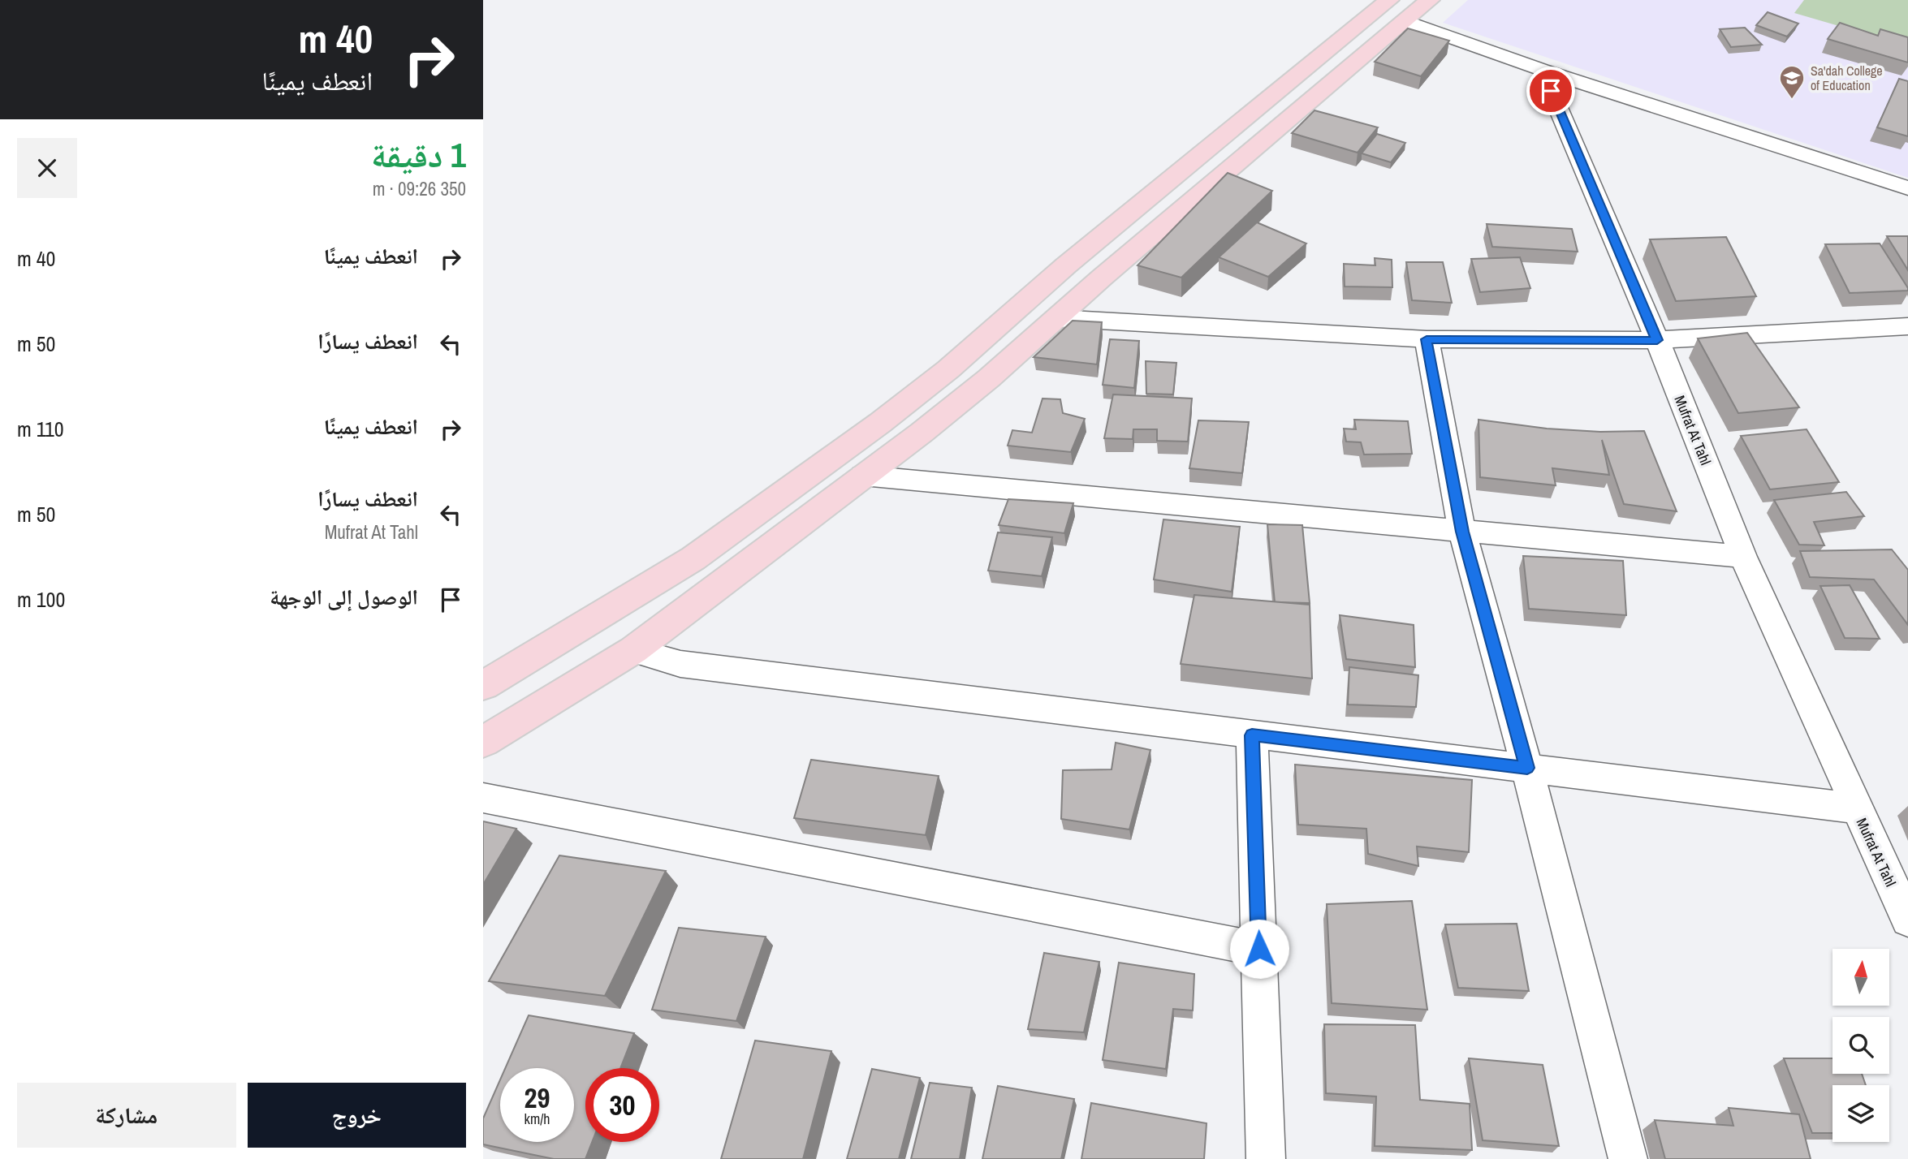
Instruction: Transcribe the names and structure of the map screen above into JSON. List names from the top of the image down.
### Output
{
  "streets": {
    "street": ["Mufrat At Tahl"]
  },
  "places": {
    "school or university": ["Sa'dah College of Education"]
  },
  "north": "top",
  "page": {
    "turn": ["40 m", "انعطف يمينًا"],
    "heading": ["1 دقيقة", "350 m · 09:26"],
    "list": [
      {
        "name": "انعطف يمينًا",
        "value": "40 m"
      },
      {
        "name": "انعطف يسارًا",
        "value": "50 m"
      },
      {
        "name": "انعطف يمينًا",
        "value": "110 m"
      },
      {
        "name": "انعطف يسارًا",
        "note": "Mufrat At Tahl",
        "value": "50 m"
      },
      {
        "name": "الوصول إلى الوجهة",
        "value": "100 m"
      }
    ],
    "speed": "29 km/h",
    "limit": "30",
    "buttons": ["خروج", "مشاركة"]
  }
}
